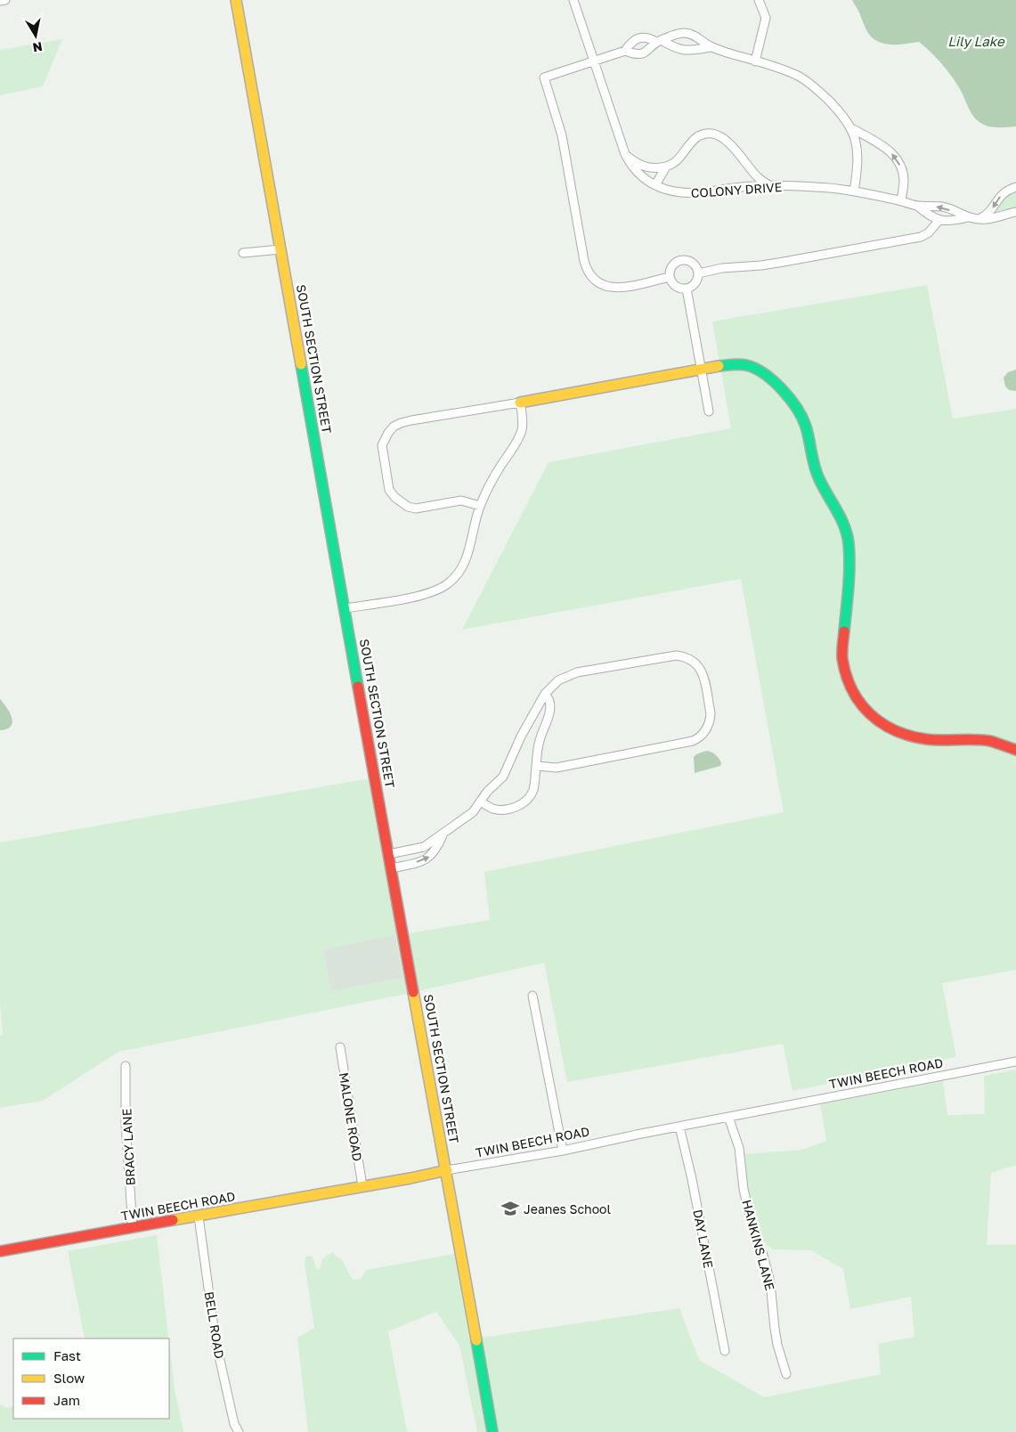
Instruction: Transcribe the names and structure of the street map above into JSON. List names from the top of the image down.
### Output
{
  "streets": {
    "street": [
      "COLONY DRIVE",
      "SOUTH SECTION STREET",
      "TWIN BEECH ROAD",
      "MALONE ROAD",
      "BRACY LANE",
      "DAY LANE",
      "HANKINS LANE",
      "BELL ROAD"
    ]
  },
  "crossings": [
    ["SOUTH SECTION STREET", "TWIN BEECH ROAD"],
    ["TWIN BEECH ROAD", "MALONE ROAD"],
    ["TWIN BEECH ROAD", "BRACY LANE"],
    ["TWIN BEECH ROAD", "DAY LANE"],
    ["TWIN BEECH ROAD", "HANKINS LANE"],
    ["TWIN BEECH ROAD", "BELL ROAD"]
  ],
  "water": ["Lily Lake"],
  "places": {
    "school or university": ["Jeanes School"]
  },
  "legend": ["Fast", "Slow", "Jam"],
  "north": "bottom"
}
